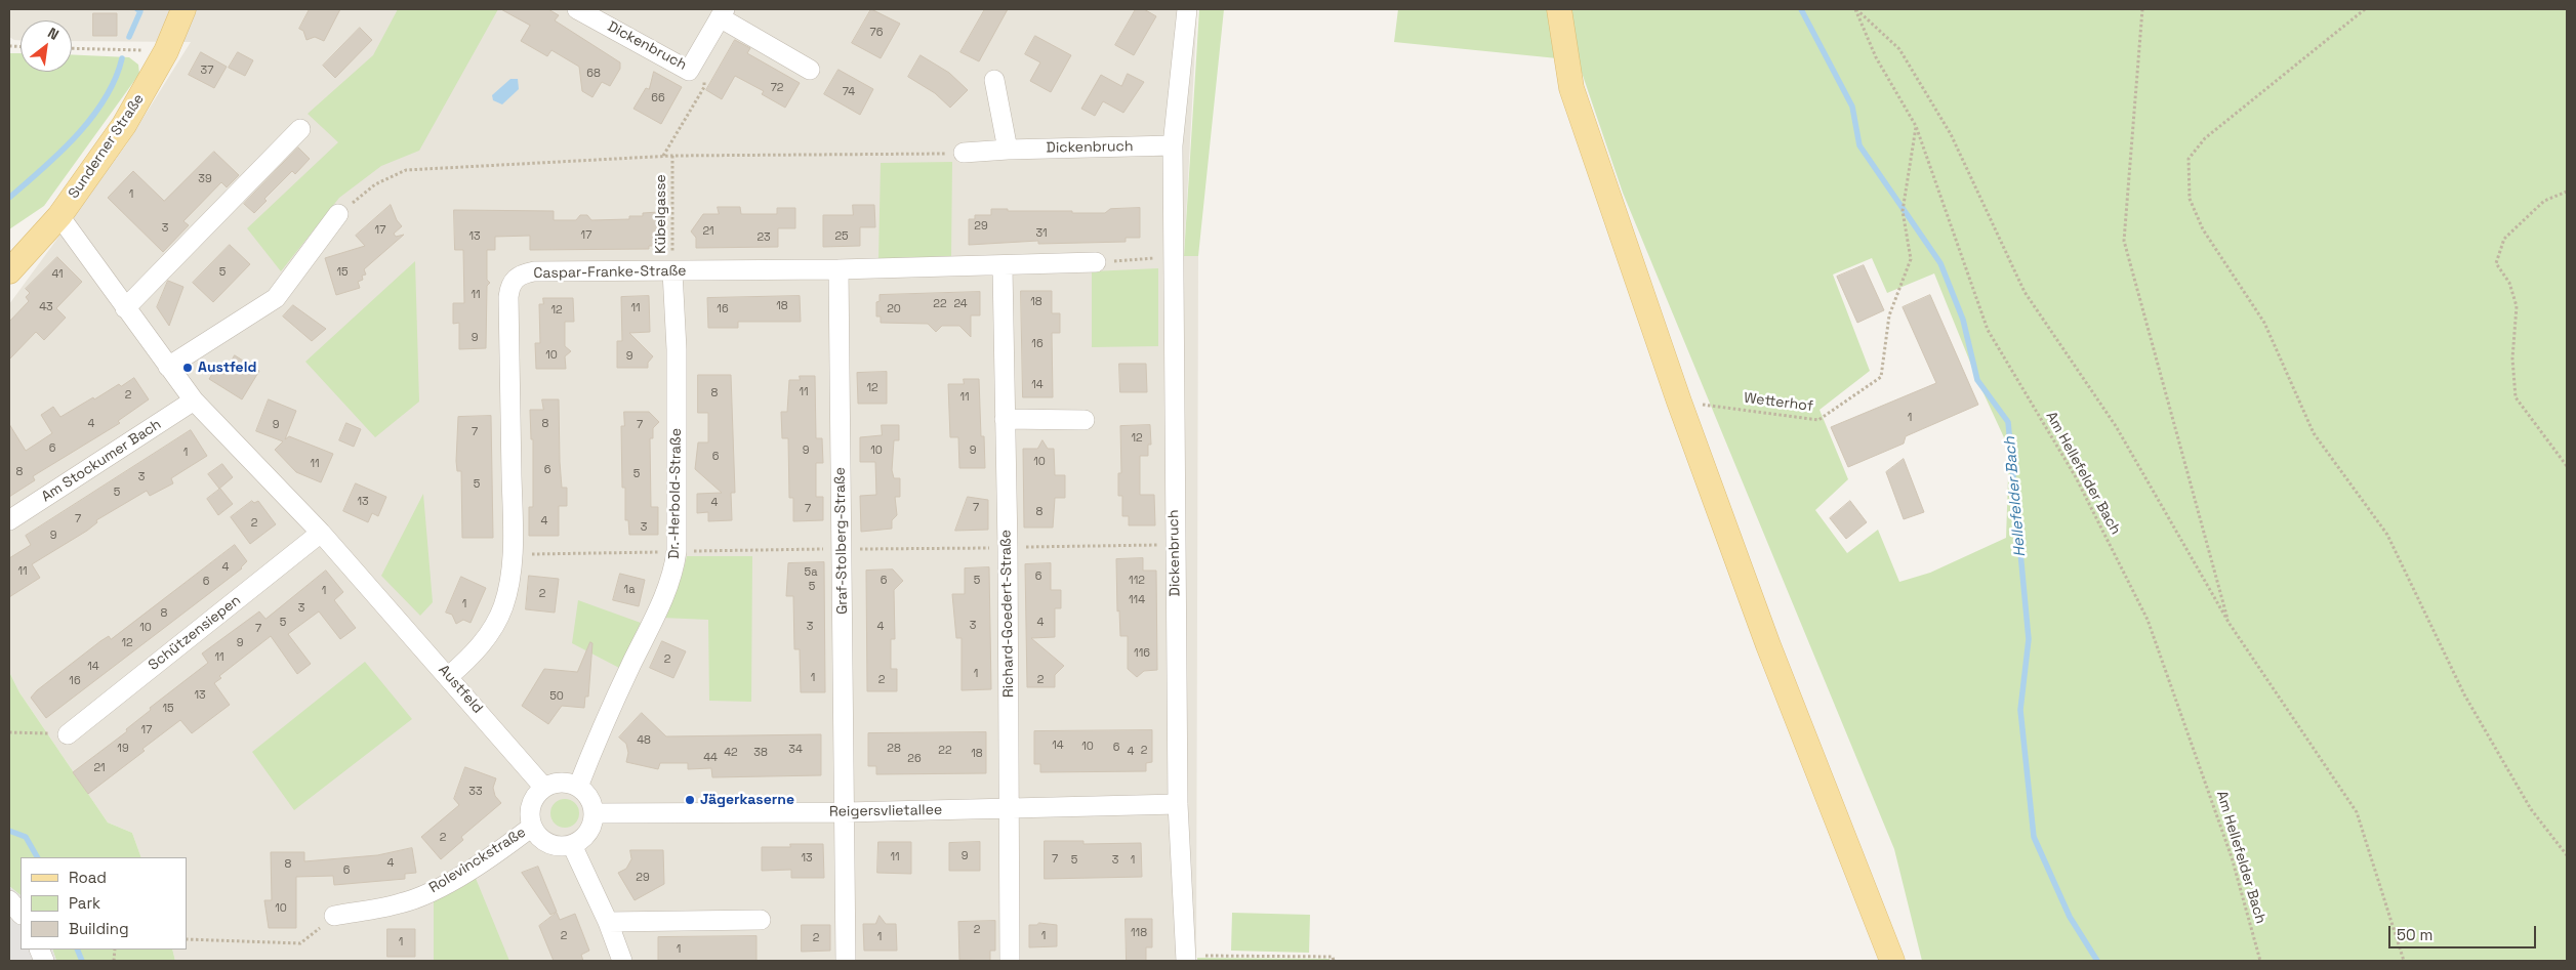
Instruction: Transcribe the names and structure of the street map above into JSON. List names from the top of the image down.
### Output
{
  "streets": {
    "main road": ["Sunderner Straße"],
    "street": [
      "Dickenbruch",
      "Caspar-Franke-Straße",
      "Am Stockumer Bach",
      "Dr.-Herbold-Straße",
      "Graf-Stolberg-Straße",
      "Richard-Goedert-Straße",
      "Schützensiepen",
      "Austfeld",
      "Reigersvlietallee",
      "Rolevinckstraße"
    ],
    "path": ["Kübelgasse", "Wetterhof", "Am Hellefelder Bach"]
  },
  "crossings": [
    ["Dickenbruch", "Reigersvlietallee"],
    ["Sunderner Straße", "Austfeld"],
    ["Kübelgasse", "Caspar-Franke-Straße"],
    ["Kübelgasse", "Dr.-Herbold-Straße"],
    ["Caspar-Franke-Straße", "Dr.-Herbold-Straße"],
    ["Caspar-Franke-Straße", "Graf-Stolberg-Straße"],
    ["Caspar-Franke-Straße", "Richard-Goedert-Straße"],
    ["Caspar-Franke-Straße", "Austfeld"],
    ["Wetterhof", "Am Hellefelder Bach"],
    ["Am Stockumer Bach", "Austfeld"],
    ["Dr.-Herbold-Straße", "Austfeld"],
    ["Dr.-Herbold-Straße", "Reigersvlietallee"],
    ["Dr.-Herbold-Straße", "Rolevinckstraße"],
    ["Graf-Stolberg-Straße", "Reigersvlietallee"],
    ["Richard-Goedert-Straße", "Reigersvlietallee"],
    ["Schützensiepen", "Austfeld"],
    ["Austfeld", "Reigersvlietallee"],
    ["Austfeld", "Rolevinckstraße"],
    ["Reigersvlietallee", "Rolevinckstraße"]
  ],
  "water": ["Hellefelder Bach"],
  "places": ["Austfeld", "Jägerkaserne"],
  "house_numbers": [
    "76",
    "37",
    "68",
    "72",
    "74",
    "66",
    "39",
    "1",
    "29",
    "3",
    "17",
    "21",
    "31",
    "17",
    "13",
    "25",
    "23",
    "5",
    "15",
    "41",
    "11",
    "18",
    "22",
    "24",
    "18",
    "43",
    "11",
    "16",
    "20",
    "12",
    "9",
    "16",
    "10",
    "9",
    "14",
    "12",
    "11",
    "8",
    "2",
    "11",
    "1",
    "4",
    "8",
    "9",
    "7",
    "7",
    "12",
    "6",
    "9",
    "10",
    "9",
    "1",
    "6",
    "10",
    "11",
    "6",
    "8",
    "5",
    "3",
    "5",
    "5",
    "13",
    "4",
    "7",
    "7",
    "8",
    "7",
    "4",
    "2",
    "3",
    "9",
    "4",
    "11",
    "5a",
    "6",
    "6",
    "5",
    "112",
    "6",
    "5",
    "1a",
    "1",
    "2",
    "114",
    "1",
    "3",
    "8",
    "5",
    "4",
    "3",
    "3",
    "4",
    "10",
    "7",
    "12",
    "9",
    "116",
    "11",
    "2",
    "14",
    "1",
    "1",
    "2",
    "2",
    "16",
    "13",
    "50",
    "15",
    "17",
    "48",
    "14",
    "10",
    "6",
    "19",
    "28",
    "34",
    "22",
    "2",
    "4",
    "42",
    "38",
    "18",
    "44",
    "26",
    "21",
    "33",
    "2",
    "9",
    "11",
    "13",
    "7",
    "5",
    "3",
    "1",
    "4",
    "8",
    "6",
    "29",
    "10",
    "2",
    "118",
    "2",
    "1",
    "1",
    "2",
    "1",
    "1"
  ],
  "legend": ["Road", "Park", "Building"],
  "scale_bar": "50 m",
  "north": "top right"
}
